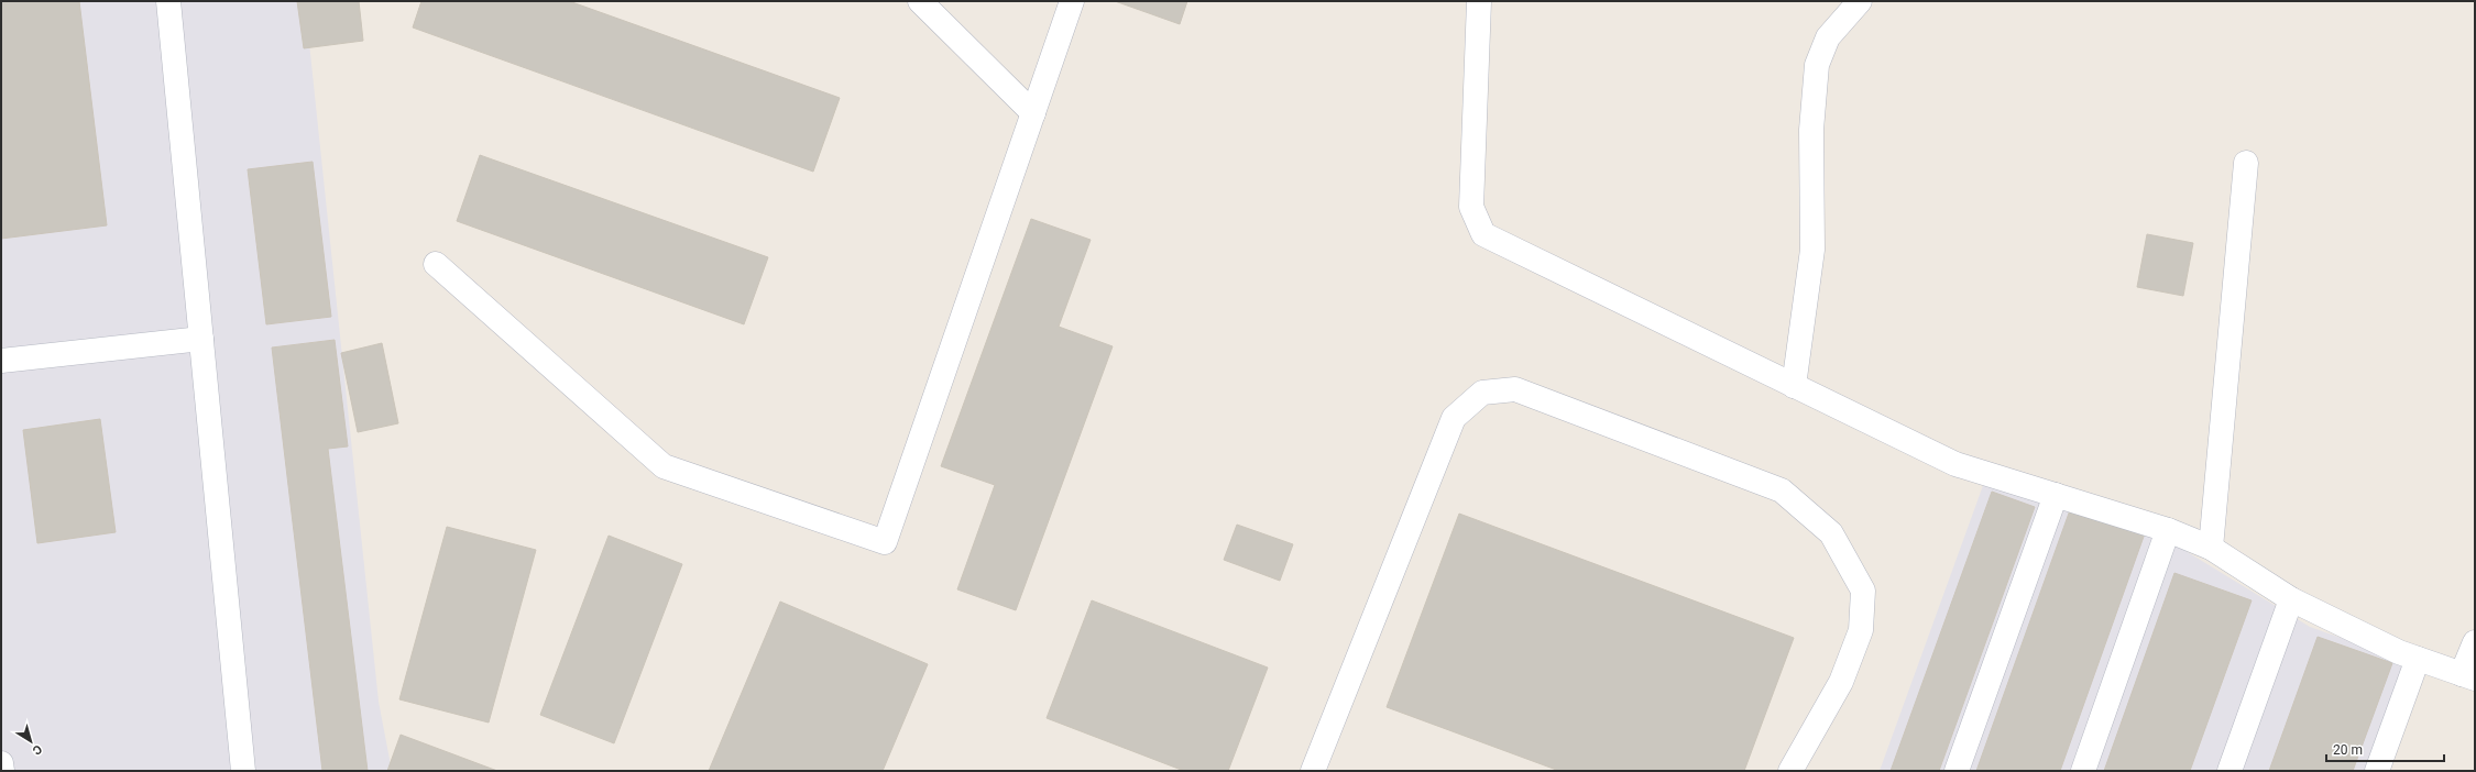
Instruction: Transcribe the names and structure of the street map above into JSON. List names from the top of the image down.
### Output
{
  "scale_bar": "20 m",
  "north": "bottom right"
}
